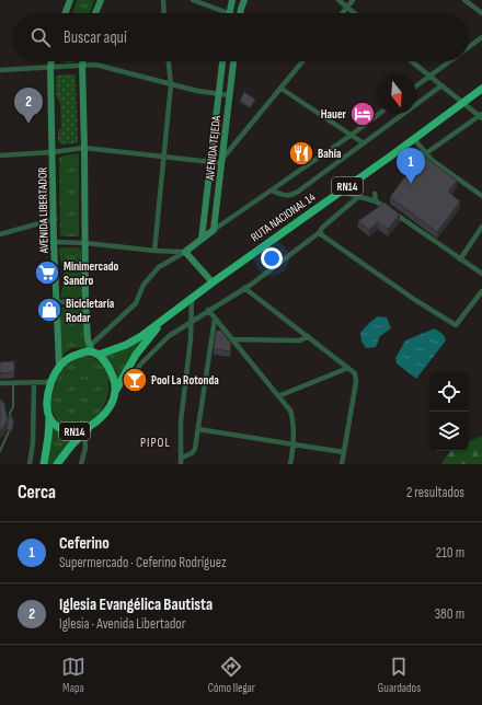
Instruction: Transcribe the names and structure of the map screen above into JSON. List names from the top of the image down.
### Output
{
  "streets": {
    "highway": ["RN14", "RUTA NACIONAL 14"],
    "main road": ["AVENIDA TEJEDA", "AVENIDA LIBERTADOR"]
  },
  "crossings": [
    ["RN14", "AVENIDA LIBERTADOR"],
    ["RN14", "RUTA NACIONAL 14"],
    ["AVENIDA LIBERTADOR", "RUTA NACIONAL 14"]
  ],
  "districts": ["PIPOL"],
  "places": {
    "hotel": ["Hauer"],
    "restaurant": ["Bahía"],
    "supermarket": ["Minimercado Sandro"],
    "shop": ["Bicicletaría Rodar"],
    "bar": ["Pool La Rotonda"]
  },
  "north": "bottom",
  "page": {
    "search": "Buscar aquí",
    "pins": ["2", "1"],
    "heading": ["Cerca", "2 resultados"],
    "list": [
      {
        "mark": "1",
        "name": "Ceferino",
        "note": "Supermercado · Ceferino Rodríguez",
        "value": "210 m"
      },
      {
        "mark": "2",
        "name": "Iglesia Evangélica Bautista",
        "note": "Iglesia · Avenida Libertador",
        "value": "380 m"
      }
    ],
    "nav": ["Mapa", "Cómo llegar", "Guardados"]
  }
}
